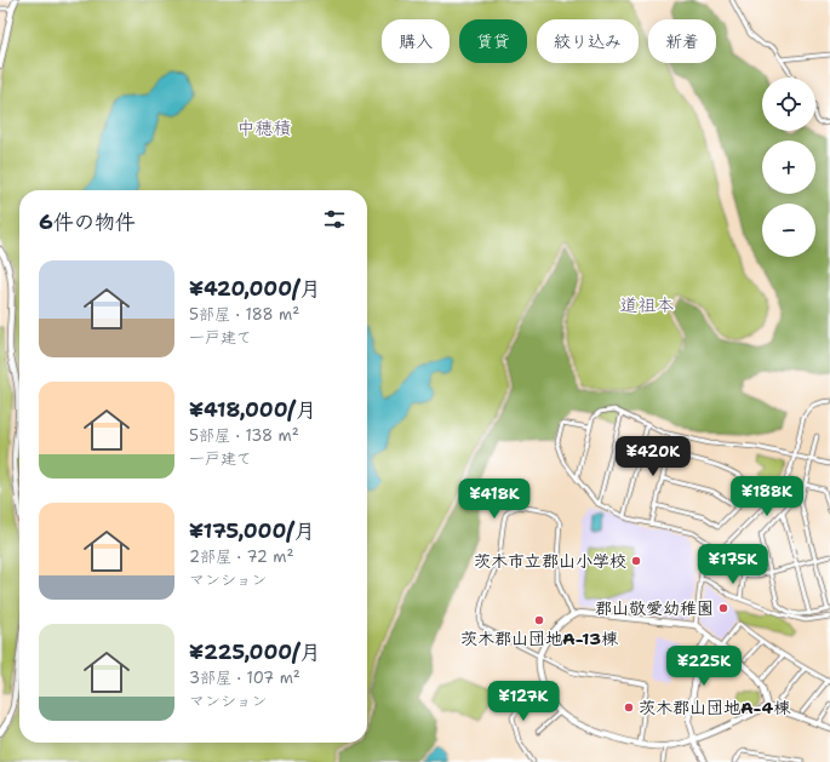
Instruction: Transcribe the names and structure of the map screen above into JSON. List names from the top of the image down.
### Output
{
  "districts": ["中穂積", "道祖本"],
  "places": [
    "茨木市立郡山小学校",
    "郡山敬愛幼稚園",
    "茨木郡山団地A-13棟",
    "茨木郡山団地A-4棟"
  ],
  "page": {
    "chip": [
      "購入",
      "賃貸",
      "絞り込み",
      "新着"
    ],
    "map_buttons": ["+", "−"],
    "heading": "6件の物件",
    "list": [
      {
        "name": "¥420,000/月",
        "note": "5部屋 · 188 m² · 一戸建て"
      },
      {
        "name": "¥418,000/月",
        "note": "5部屋 · 138 m² · 一戸建て"
      },
      {
        "name": "¥175,000/月",
        "note": "2部屋 · 72 m² · マンション"
      },
      {
        "name": "¥225,000/月",
        "note": "3部屋 · 107 m² · マンション"
      }
    ],
    "price": [
      "¥420K",
      "¥188K",
      "¥418K",
      "¥175K",
      "¥225K",
      "¥127K"
    ]
  }
}
